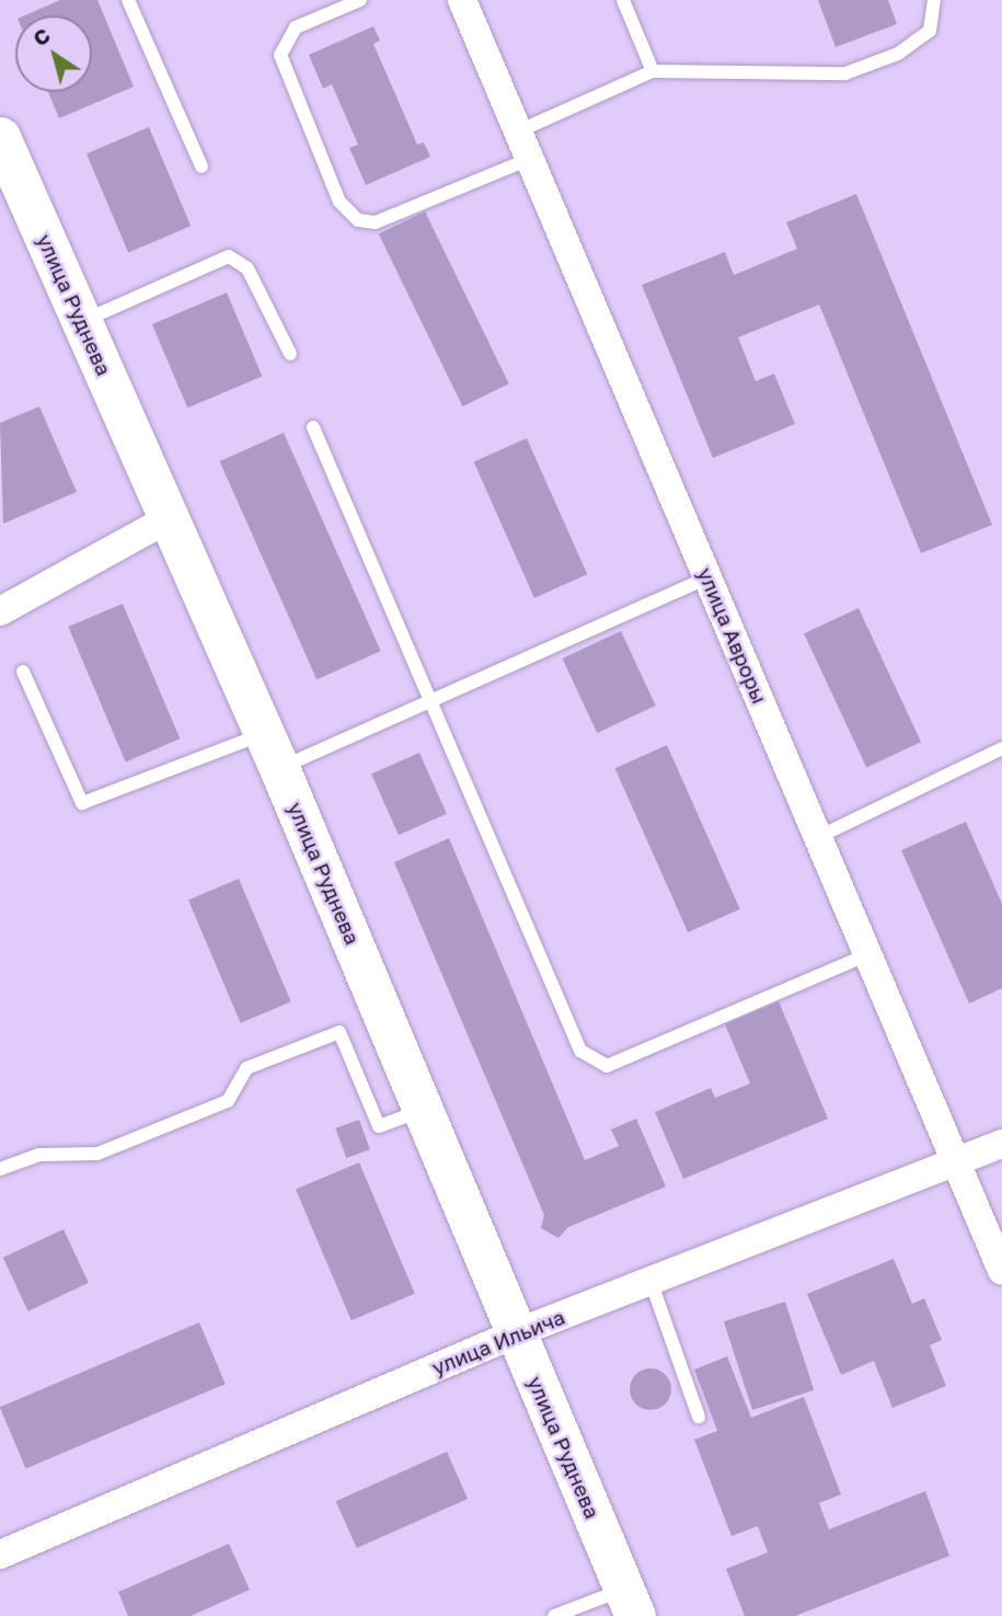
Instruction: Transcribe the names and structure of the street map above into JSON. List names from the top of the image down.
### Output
{
  "streets": {
    "main road": ["улица Руднева"],
    "street": ["улица Авроры", "улица Ильича"]
  },
  "crossings": [
    ["улица Руднева", "улица Ильича"],
    ["улица Авроры", "улица Ильича"]
  ],
  "north": "top left"
}
